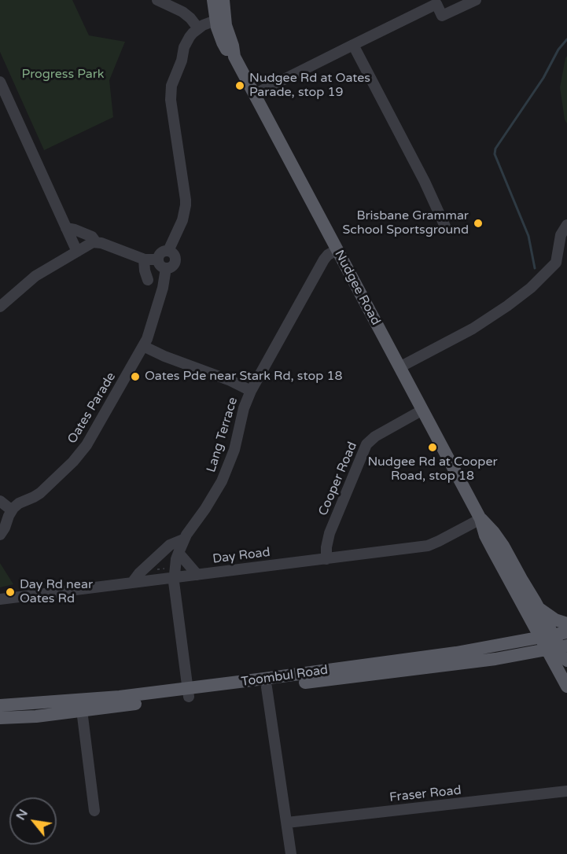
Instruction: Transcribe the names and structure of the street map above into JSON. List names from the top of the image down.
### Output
{
  "streets": {
    "main road": ["Nudgee Road", "Toombul Road"],
    "street": [
      "Oates Parade",
      "Lang Terrace",
      "Cooper Road",
      "Day Road",
      "Fraser Road"
    ]
  },
  "crossings": [
    ["Nudgee Road", "Lang Terrace"],
    ["Nudgee Road", "Cooper Road"],
    ["Nudgee Road", "Day Road"],
    ["Nudgee Road", "Toombul Road"],
    ["Lang Terrace", "Day Road"],
    ["Lang Terrace", "Toombul Road"],
    ["Cooper Road", "Day Road"]
  ],
  "parks": ["Progress Park"],
  "places": [
    "Nudgee Rd at Oates Parade, stop 19",
    "Brisbane Grammar School Sportsground",
    "Oates Pde near Stark Rd, stop 18",
    "Nudgee Rd at Cooper Road, stop 18",
    "Day Rd near Oates Rd"
  ],
  "north": "top left"
}
